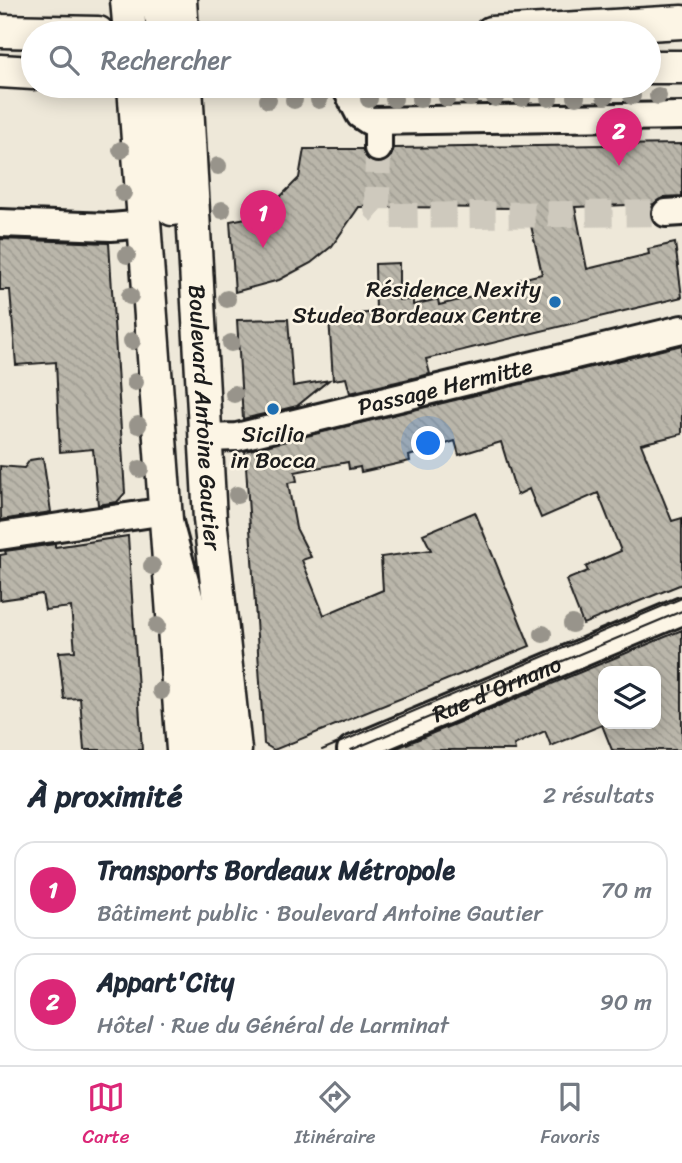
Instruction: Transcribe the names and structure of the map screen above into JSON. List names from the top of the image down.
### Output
{
  "streets": {
    "main road": ["Boulevard Antoine Gautier"],
    "street": ["Passage Hermitte", "Rue d'Ornano"]
  },
  "crossings": [
    ["Passage Hermitte", "Boulevard Antoine Gautier"]
  ],
  "places": ["Résidence Nexity Studea Bordeaux Centre", "Sicilia in Bocca"],
  "page": {
    "search": "Rechercher",
    "pins": ["2", "1"],
    "heading": ["À proximité", "2 résultats"],
    "list": [
      {
        "mark": "1",
        "name": "Transports Bordeaux Métropole",
        "note": "Bâtiment public · Boulevard Antoine Gautier",
        "value": "70 m"
      },
      {
        "mark": "2",
        "name": "Appart'City",
        "note": "Hôtel · Rue du Général de Larminat",
        "value": "90 m"
      }
    ],
    "nav": ["Carte", "Itinéraire", "Favoris"]
  }
}
